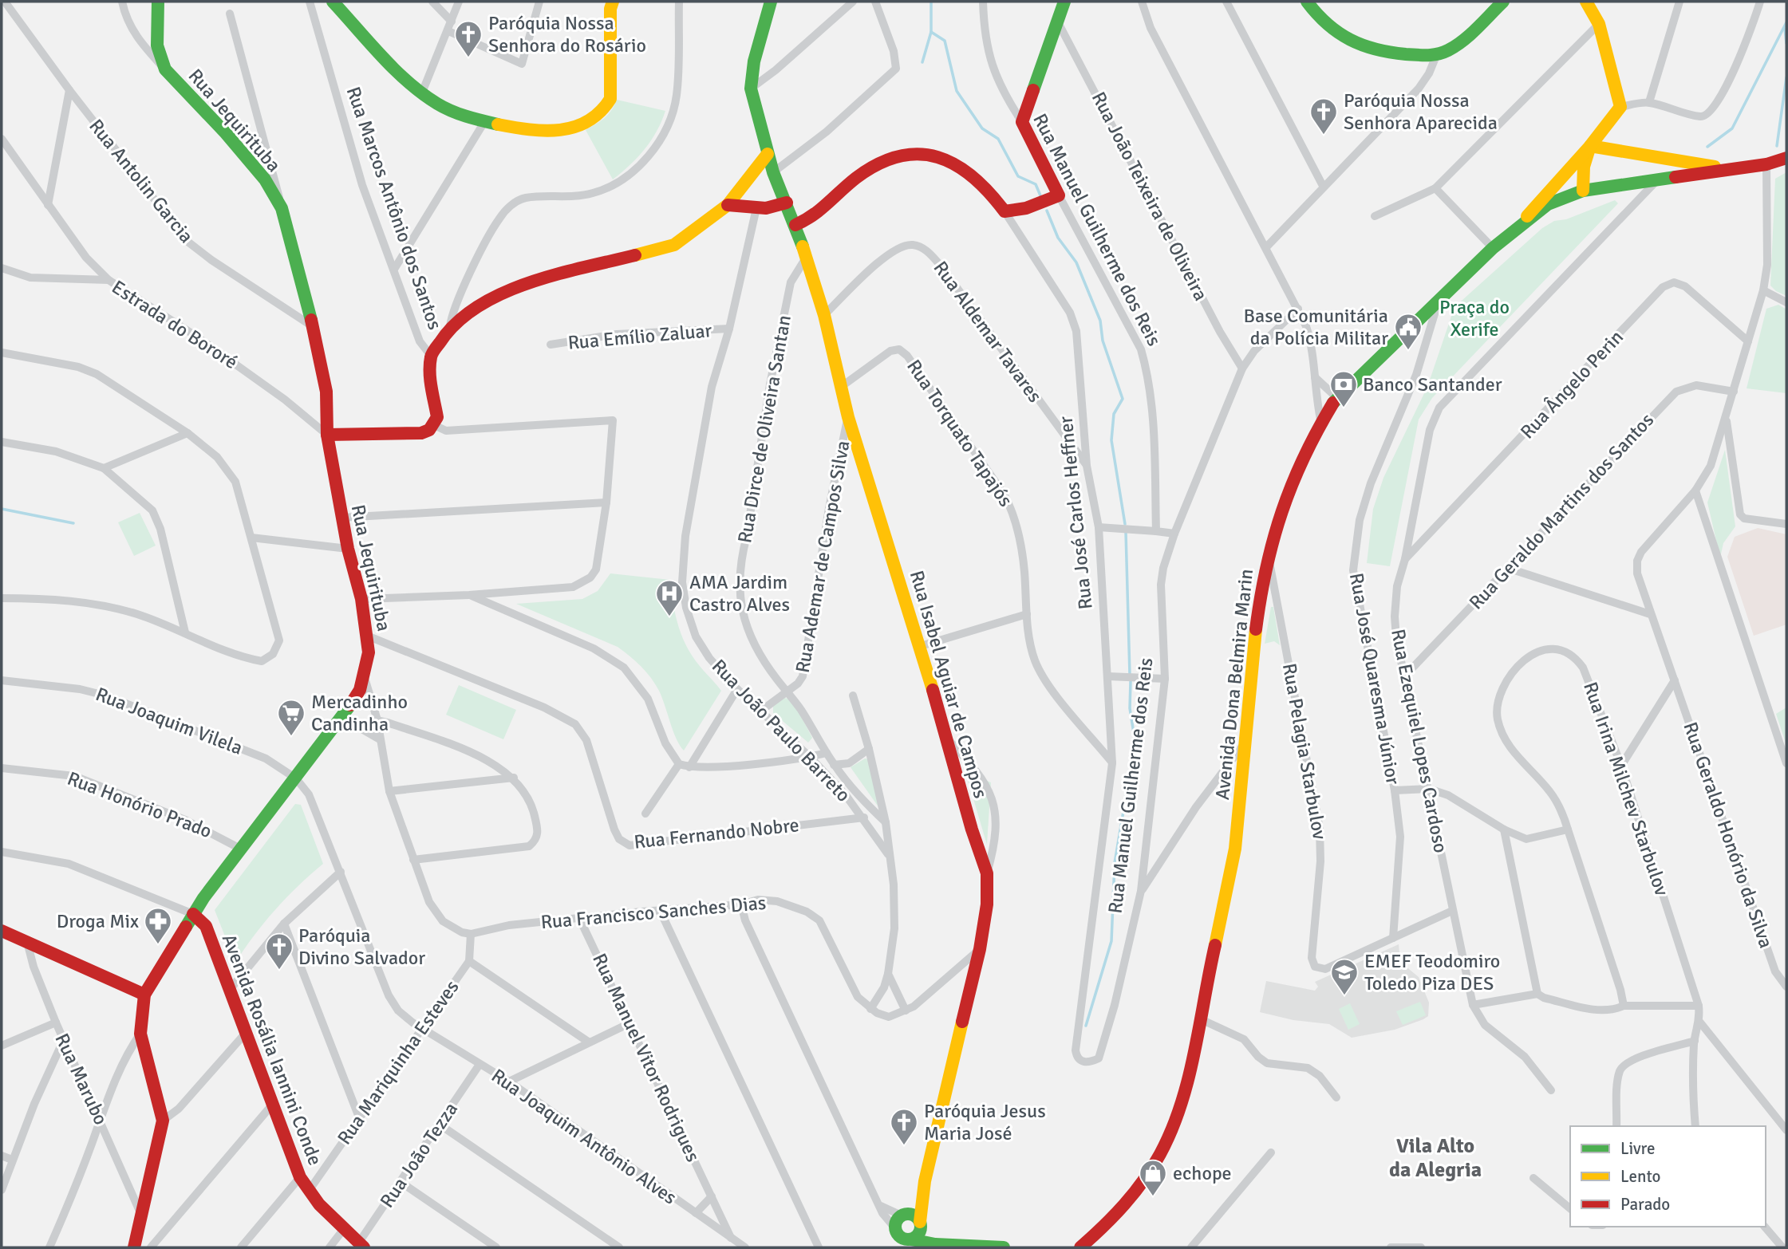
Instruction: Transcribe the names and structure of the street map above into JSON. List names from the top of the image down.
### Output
{
  "streets": {
    "main road": [
      "Rua Jequirituba",
      "Rua Marcos Antônio dos Santos",
      "Rua Manuel Guilherme dos Reis",
      "Rua José Carlos Heffner",
      "Rua Isabel Aguiar de Campos",
      "Avenida Dona Belmira Marin",
      "Avenida Rosália Iannini Conde"
    ],
    "street": [
      "Rua Antolin Garcia",
      "Rua João Teixeira de Oliveira",
      "Estrada do Bororé",
      "Rua Aldemar Tavares",
      "Rua Emílio Zaluar",
      "Rua Ângelo Perin",
      "Rua Dirce de Oliveira Santan",
      "Rua Torquato Tapajós",
      "Rua Geraldo Martins dos Santos",
      "Rua Ademar de Campos Silva",
      "Rua José Quaresma Júnior",
      "Rua Joaquim Vilela",
      "Rua João Paulo Barreto",
      "Rua Ezequiel Lopes Cardoso",
      "Rua Pelagia Starbulov",
      "Rua Irina Milchev Starbulov",
      "Rua Honório Prado",
      "Rua Fernando Nobre",
      "Rua Geraldo Honório da Silva",
      "Rua Francisco Sanches Dias",
      "Rua Manuel Vitor Rodrigues",
      "Rua Mariquinha Esteves",
      "Rua Marubo",
      "Rua Joaquim Antônio Alves",
      "Rua João Tezza"
    ]
  },
  "crossings": [
    ["Rua Jequirituba", "Rua Antolin Garcia"],
    ["Rua Jequirituba", "Estrada do Bororé"],
    ["Rua Jequirituba", "Rua Joaquim Vilela"],
    ["Rua Jequirituba", "Rua Honório Prado"],
    ["Rua Jequirituba", "Rua Fernando Nobre"],
    ["Rua Jequirituba", "Avenida Rosália Iannini Conde"],
    ["Rua Jequirituba", "Rua Marubo"],
    ["Rua Jequirituba", "Rua Joaquim Antônio Alves"],
    ["Rua João Teixeira de Oliveira", "Rua Manuel Guilherme dos Reis"],
    ["Rua Manuel Guilherme dos Reis", "Rua José Carlos Heffner"],
    ["Rua Aldemar Tavares", "Rua José Carlos Heffner"],
    ["Rua Aldemar Tavares", "Rua Isabel Aguiar de Campos"],
    ["Rua Emílio Zaluar", "Rua João Paulo Barreto"],
    ["Rua Ângelo Perin", "Rua Ezequiel Lopes Cardoso"],
    ["Rua Dirce de Oliveira Santan", "Rua Ademar de Campos Silva"],
    ["Rua Dirce de Oliveira Santan", "Rua Isabel Aguiar de Campos"],
    ["Rua Dirce de Oliveira Santan", "Rua João Paulo Barreto"],
    ["Rua Torquato Tapajós", "Rua José Carlos Heffner"],
    ["Rua Torquato Tapajós", "Rua Isabel Aguiar de Campos"],
    ["Rua Geraldo Martins dos Santos", "Rua Ezequiel Lopes Cardoso"],
    ["Rua José Carlos Heffner", "Rua Isabel Aguiar de Campos"],
    ["Rua Ademar de Campos Silva", "Rua Isabel Aguiar de Campos"],
    ["Rua Ademar de Campos Silva", "Rua João Paulo Barreto"],
    ["Rua José Quaresma Júnior", "Avenida Dona Belmira Marin"],
    ["Rua José Quaresma Júnior", "Rua Pelagia Starbulov"],
    ["Avenida Dona Belmira Marin", "Rua Ezequiel Lopes Cardoso"],
    ["Avenida Dona Belmira Marin", "Rua Pelagia Starbulov"],
    ["Rua Joaquim Vilela", "Rua Joaquim Antônio Alves"],
    ["Rua João Paulo Barreto", "Rua Fernando Nobre"],
    ["Rua Ezequiel Lopes Cardoso", "Rua Pelagia Starbulov"],
    ["Rua Francisco Sanches Dias", "Rua Manuel Vitor Rodrigues"],
    ["Avenida Rosália Iannini Conde", "Rua Mariquinha Esteves"],
    ["Avenida Rosália Iannini Conde", "Rua João Tezza"],
    ["Rua Manuel Vitor Rodrigues", "Rua Joaquim Antônio Alves"],
    ["Rua Mariquinha Esteves", "Rua Joaquim Antônio Alves"],
    ["Rua Joaquim Antônio Alves", "Rua João Tezza"]
  ],
  "districts": ["Vila Alto da Alegria"],
  "parks": ["Praça do Xerife"],
  "places": {
    "church": [
      "Paróquia Nossa Senhora do Rosário",
      "Paróquia Nossa Senhora Aparecida",
      "Paróquia Divino Salvador",
      "Paróquia Jesus Maria José"
    ],
    "public building": ["Base Comunitária da Polícia Militar"],
    "bank": ["Banco Santander"],
    "hospital": ["AMA Jardim Castro Alves"],
    "supermarket": ["Mercadinho Candinha"],
    "pharmacy": ["Droga Mix"],
    "school or university": ["EMEF Teodomiro Toledo Piza DES"],
    "shop": ["echope"]
  },
  "legend": ["Livre", "Lento", "Parado"]
}
